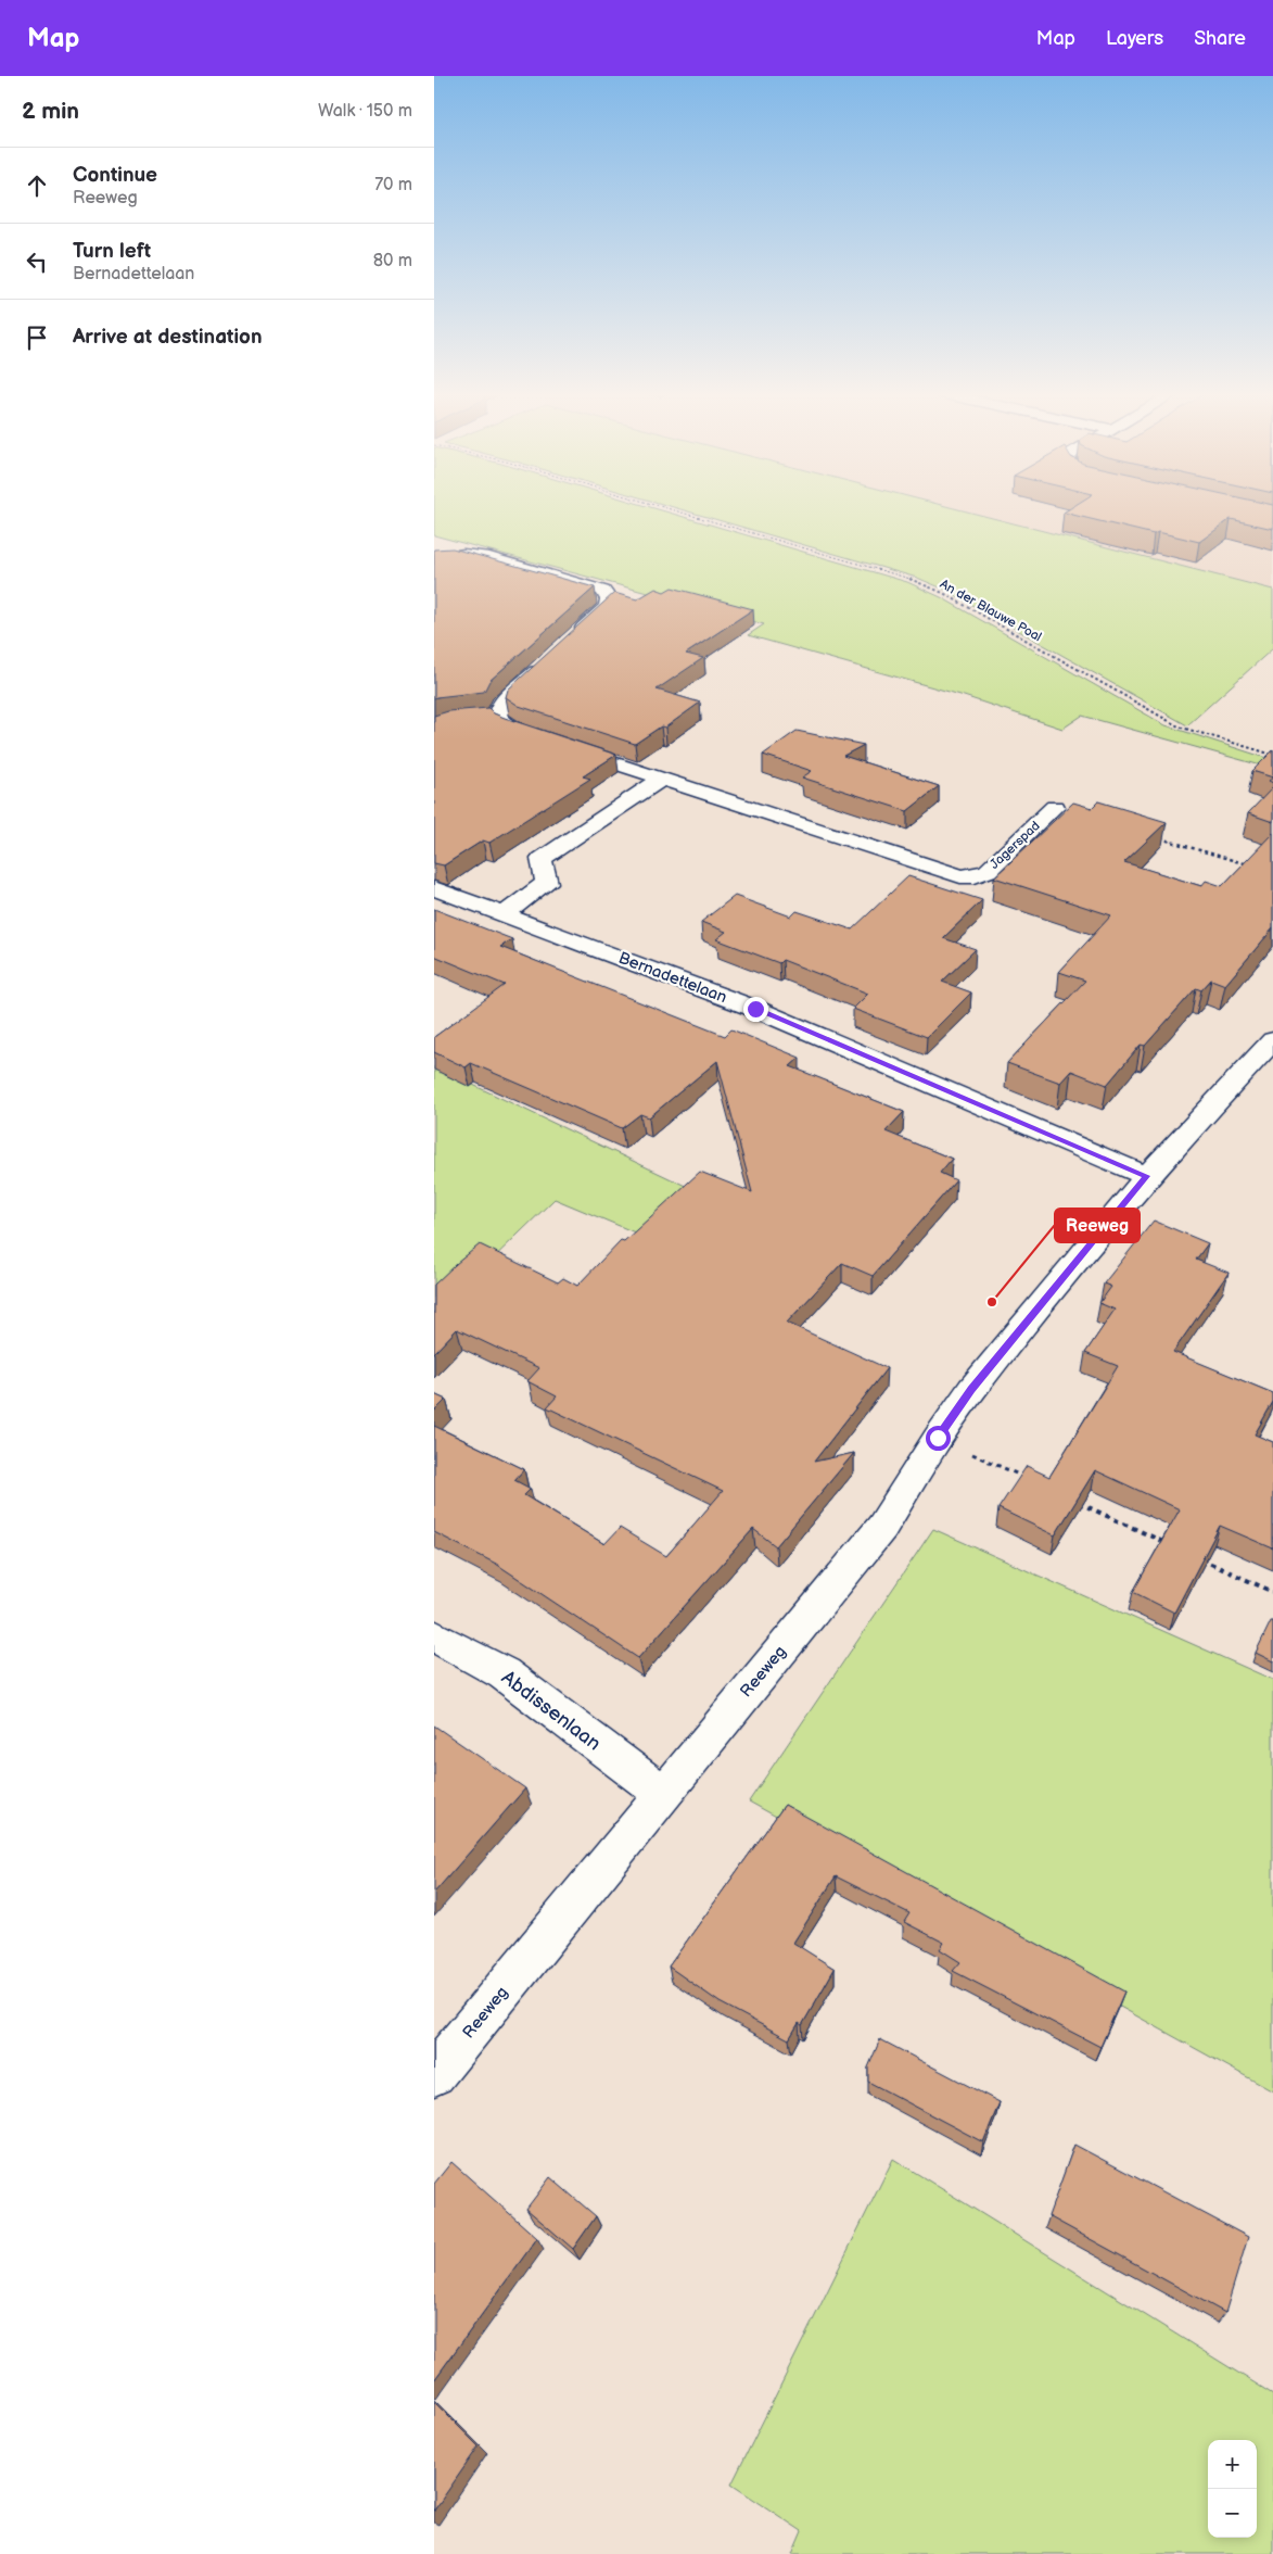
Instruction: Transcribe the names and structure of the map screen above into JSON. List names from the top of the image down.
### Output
{
  "streets": {
    "street": [
      "Jagerspad",
      "Bernadettelaan",
      "Reeweg",
      "Abdissenlaan"
    ],
    "path": ["An der Blauwe Poal"]
  },
  "crossings": [
    ["Bernadettelaan", "Reeweg"],
    ["Reeweg", "Abdissenlaan"]
  ],
  "places": ["Reeweg"],
  "page": {
    "header": "Map",
    "nav": ["Map", "Layers", "Share"],
    "heading": ["2 min", "Walk · 150 m"],
    "list": [
      ["Continue", "Reeweg", "70 m"],
      ["Turn left", "Bernadettelaan", "80 m"],
      "Arrive at destination"
    ],
    "map_buttons": ["+", "−"]
  }
}
